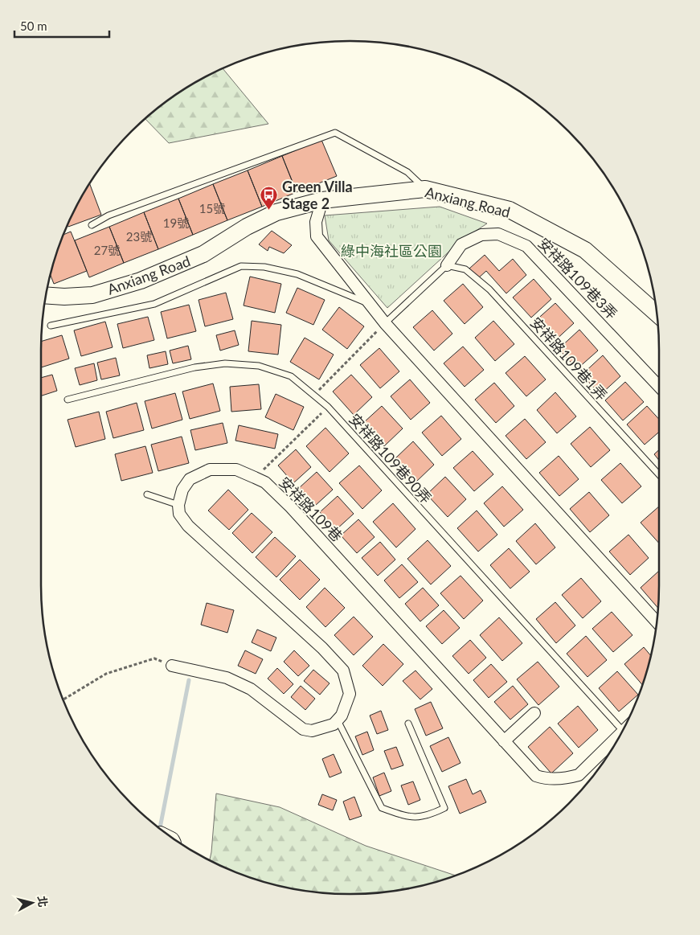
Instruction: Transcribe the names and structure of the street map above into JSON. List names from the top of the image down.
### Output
{
  "streets": {
    "street": ["Anxiang Road", "安祥路109巷3弄", "安祥路109巷"],
    "lane": ["安祥路109巷1弄", "安祥路109巷90弄"]
  },
  "crossings": [
    ["安祥路109巷3弄", "安祥路109巷1弄"]
  ],
  "parks": ["綠中海社區公園"],
  "places": {
    "bus stop": ["Green Villa Stage 2"]
  },
  "house_numbers": [
    "15號",
    "19號",
    "23號",
    "27號"
  ],
  "scale_bar": "50 m",
  "north": "right"
}
